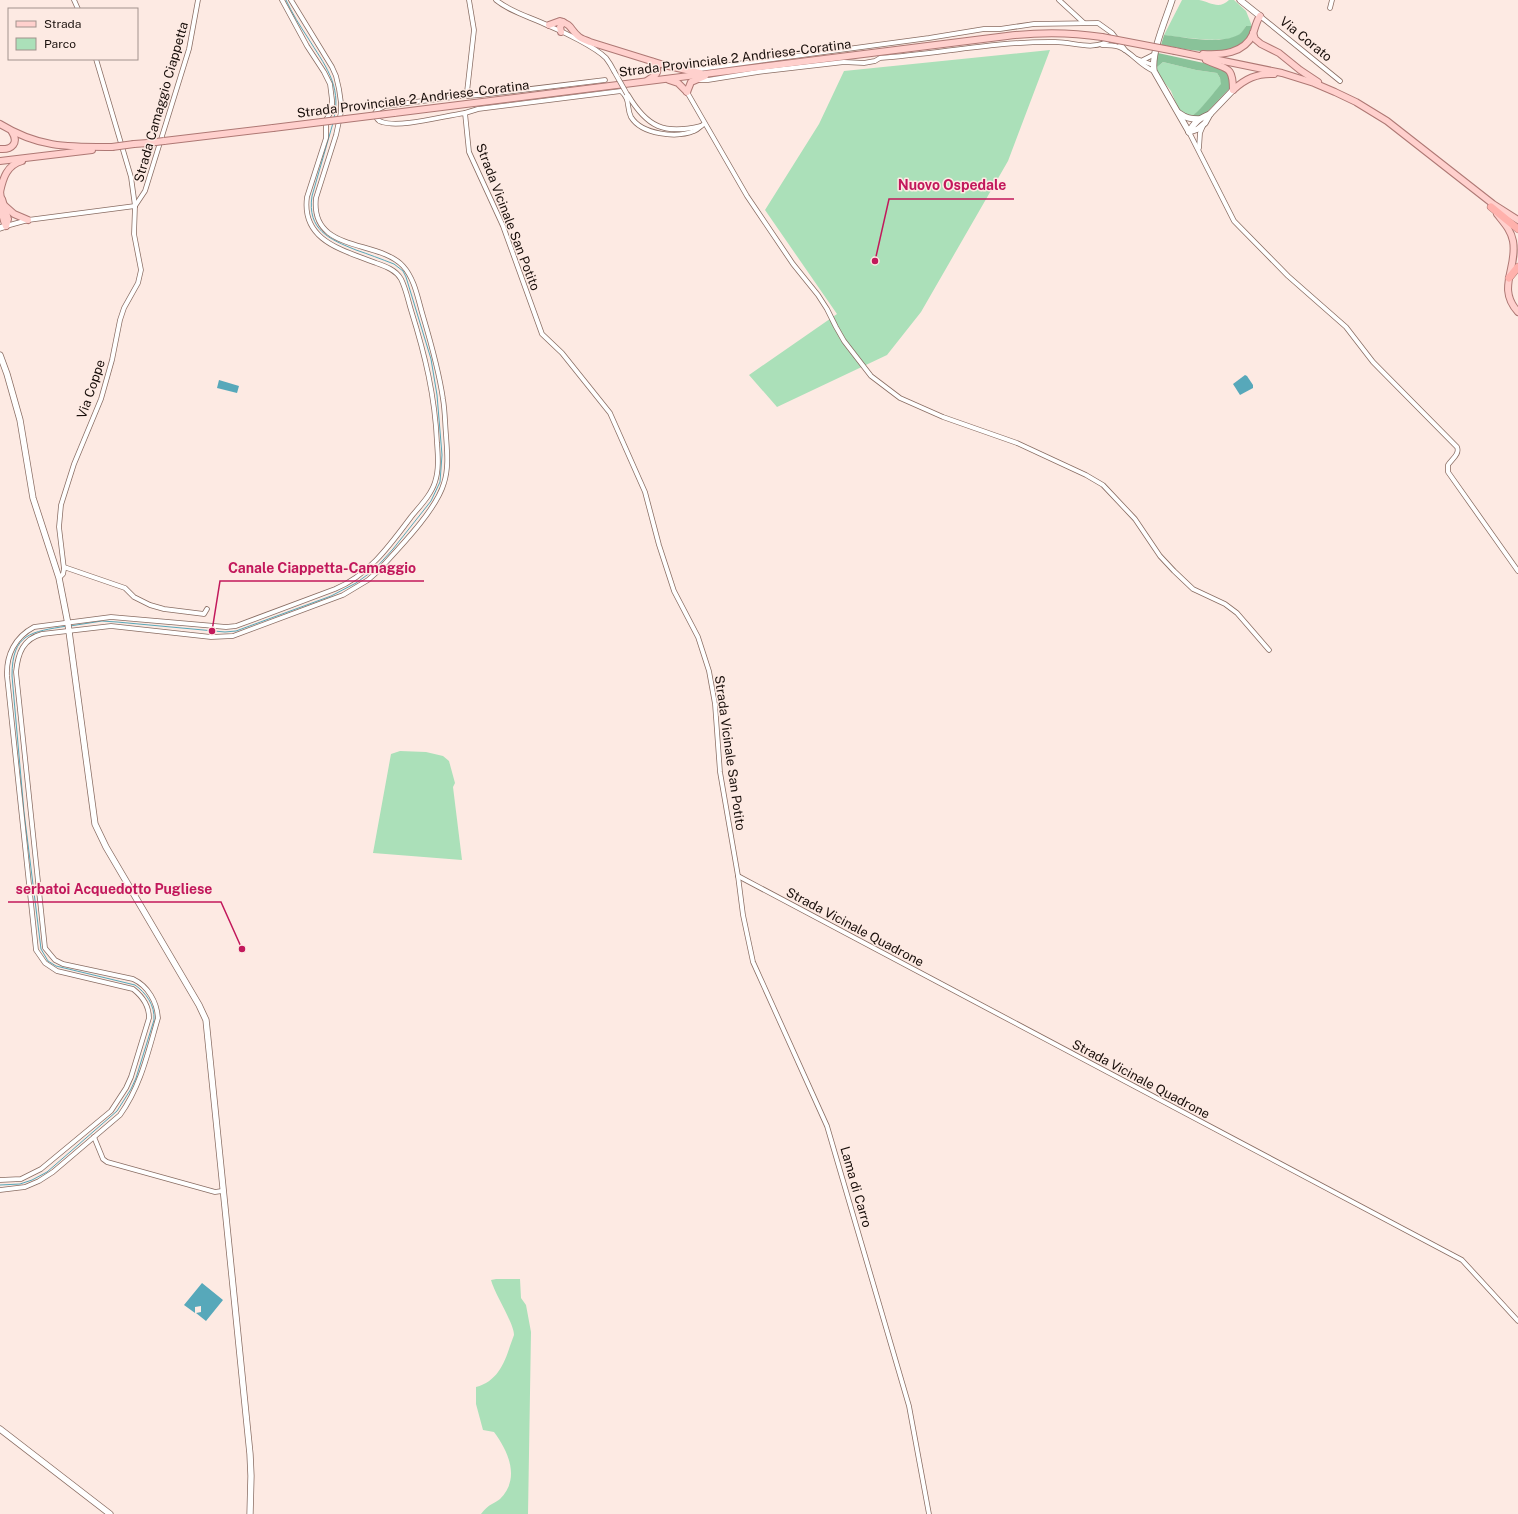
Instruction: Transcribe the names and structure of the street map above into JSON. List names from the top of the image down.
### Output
{
  "streets": {
    "highway": ["Strada Provinciale 2 Andriese-Coratina"],
    "main road": ["Via Corato"],
    "street": [
      "Strada Camaggio Ciappetta",
      "Strada Vicinale San Potito",
      "Via Coppe",
      "Strada Vicinale Quadrone",
      "Lama di Carro"
    ]
  },
  "crossings": [
    ["Strada Camaggio Ciappetta", "Via Coppe"],
    ["Strada Vicinale San Potito", "Strada Vicinale Quadrone"],
    ["Strada Vicinale San Potito", "Lama di Carro"],
    ["Strada Vicinale Quadrone", "Lama di Carro"]
  ],
  "places": ["Nuovo Ospedale", "Canale Ciappetta-Camaggio", "serbatoi Acquedotto Pugliese"],
  "legend": ["Strada", "Parco"]
}
